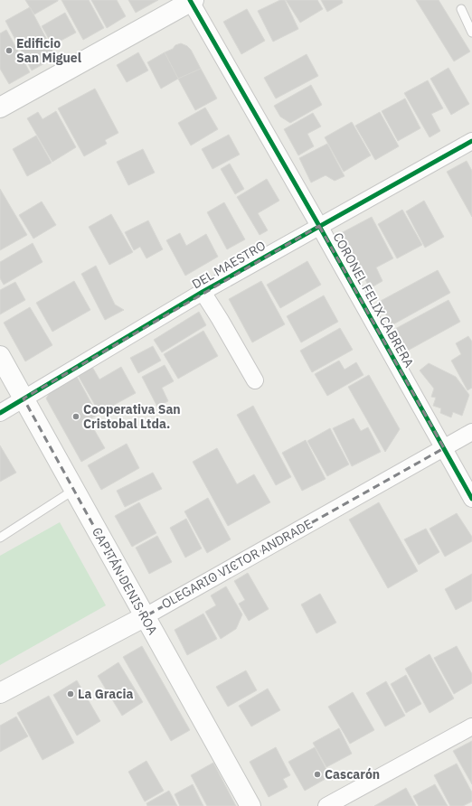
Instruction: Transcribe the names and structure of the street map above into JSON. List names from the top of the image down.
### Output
{
  "streets": {
    "main road": ["OLEGARIO VICTOR ANDRADE", "CAPITÁN DENIS ROA"],
    "street": ["DEL MAESTRO", "CORONEL FELIX CABRERA"]
  },
  "crossings": [
    ["DEL MAESTRO", "CORONEL FELIX CABRERA"],
    ["DEL MAESTRO", "CAPITÁN DENIS ROA"],
    ["CORONEL FELIX CABRERA", "OLEGARIO VICTOR ANDRADE"],
    ["OLEGARIO VICTOR ANDRADE", "CAPITÁN DENIS ROA"]
  ],
  "places": [
    "Edificio San Miguel",
    "Cooperativa San Cristobal Ltda.",
    "La Gracia",
    "Cascarón"
  ]
}
